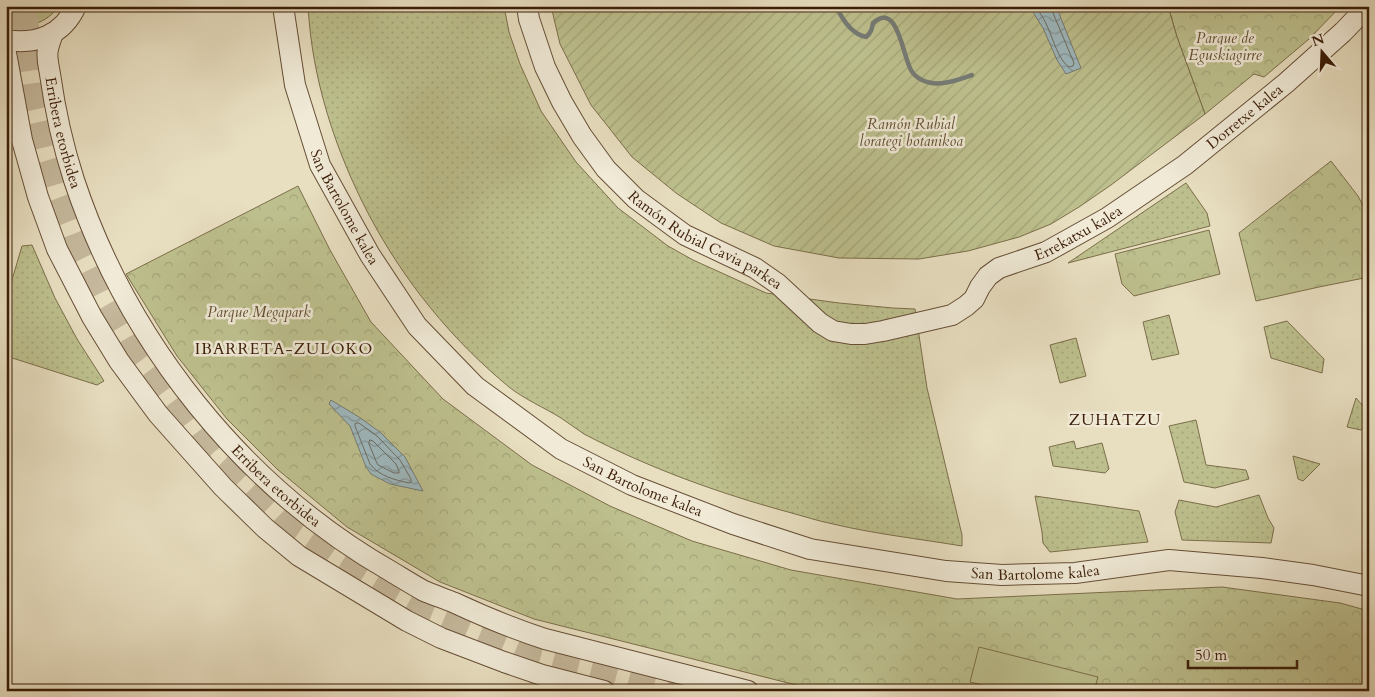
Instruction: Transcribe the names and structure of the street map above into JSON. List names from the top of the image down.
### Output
{
  "streets": {
    "street": [
      "Dorretxe kalea",
      "Erribera etorbidea",
      "San Bartolome kalea",
      "Errekatxu kalea",
      "Ramón Rubial Cavia parkea"
    ]
  },
  "crossings": [
    ["Dorretxe kalea", "Errekatxu kalea"],
    ["Errekatxu kalea", "Ramón Rubial Cavia parkea"]
  ],
  "districts": ["IBARRETA-ZULOKO", "ZUHATZU"],
  "parks": ["Parque de Eguskiagirre", "Ramón Rubial lorategi botanikoa", "Parque Megapark"],
  "scale_bar": "50 m",
  "north": "top"
}
